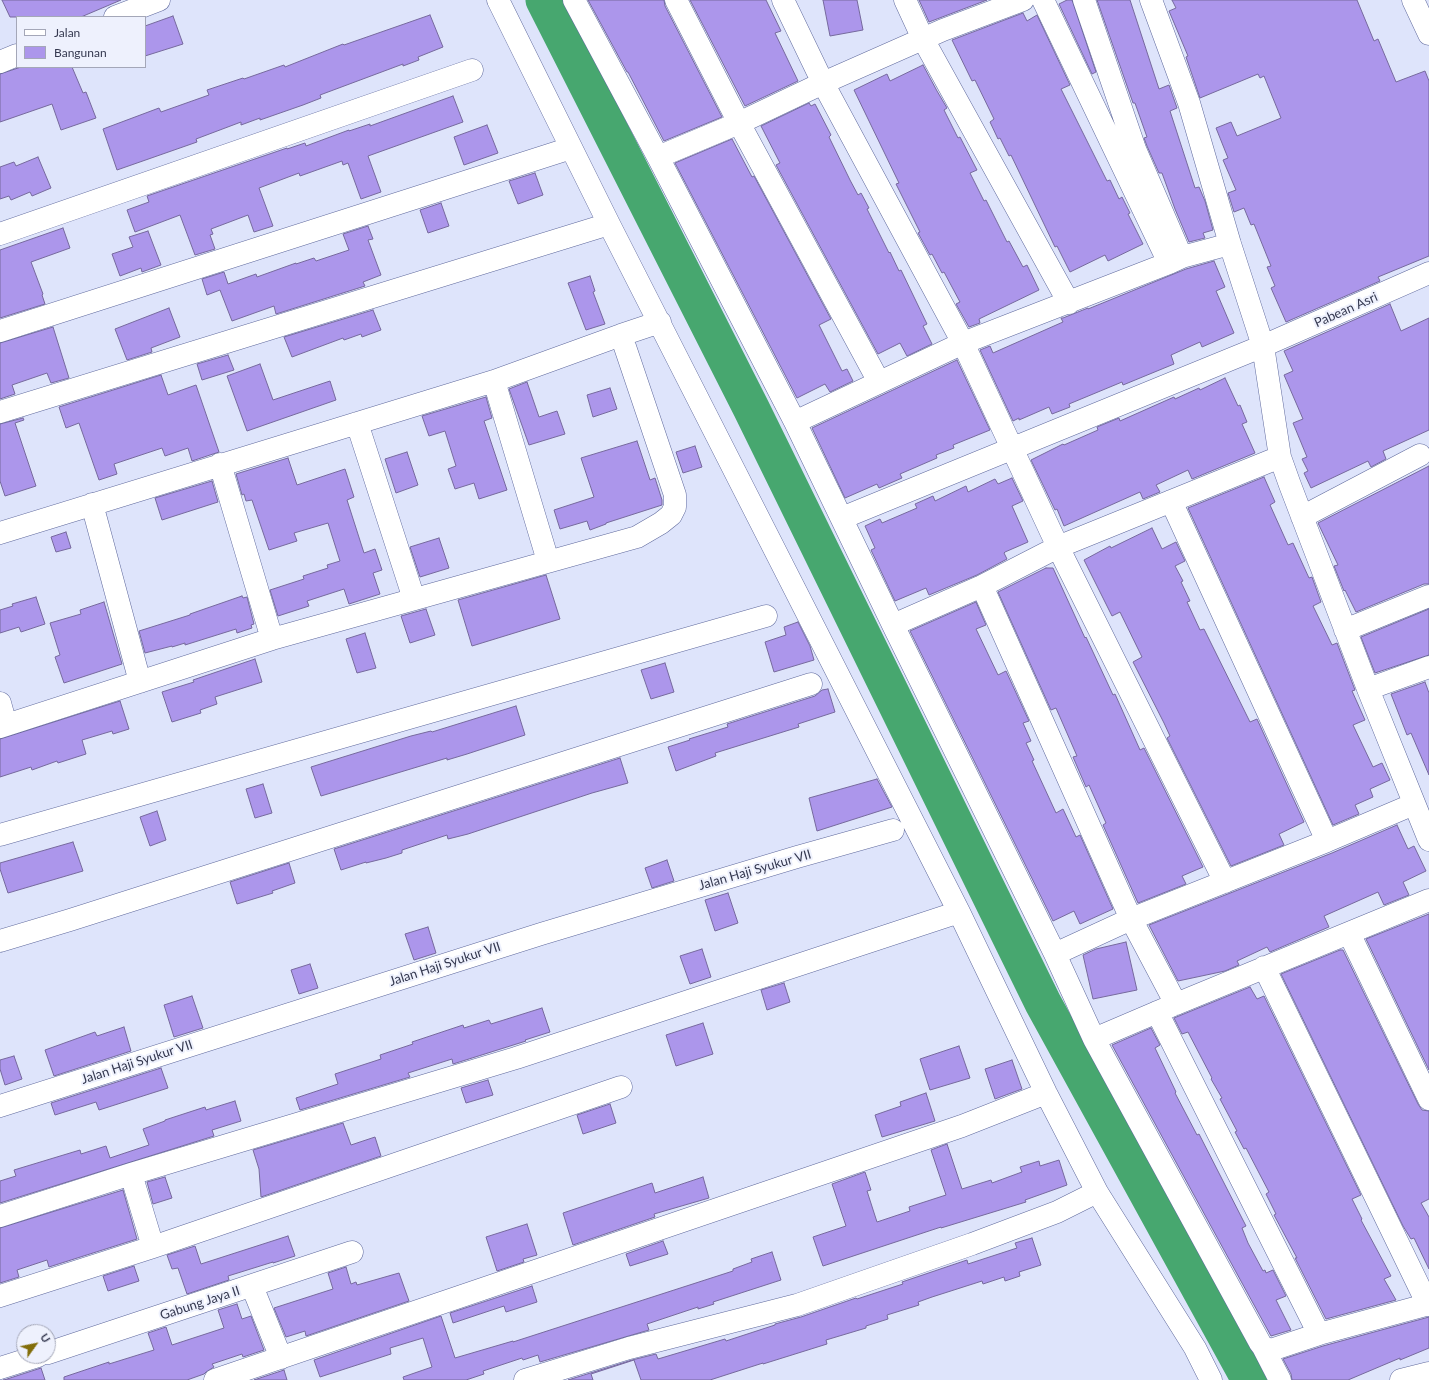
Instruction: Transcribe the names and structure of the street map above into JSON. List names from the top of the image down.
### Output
{
  "streets": {
    "street": ["Pabean Asri", "Jalan Haji Syukur VII", "Gabung Jaya II"]
  },
  "legend": ["Jalan", "Bangunan"],
  "north": "top right"
}
